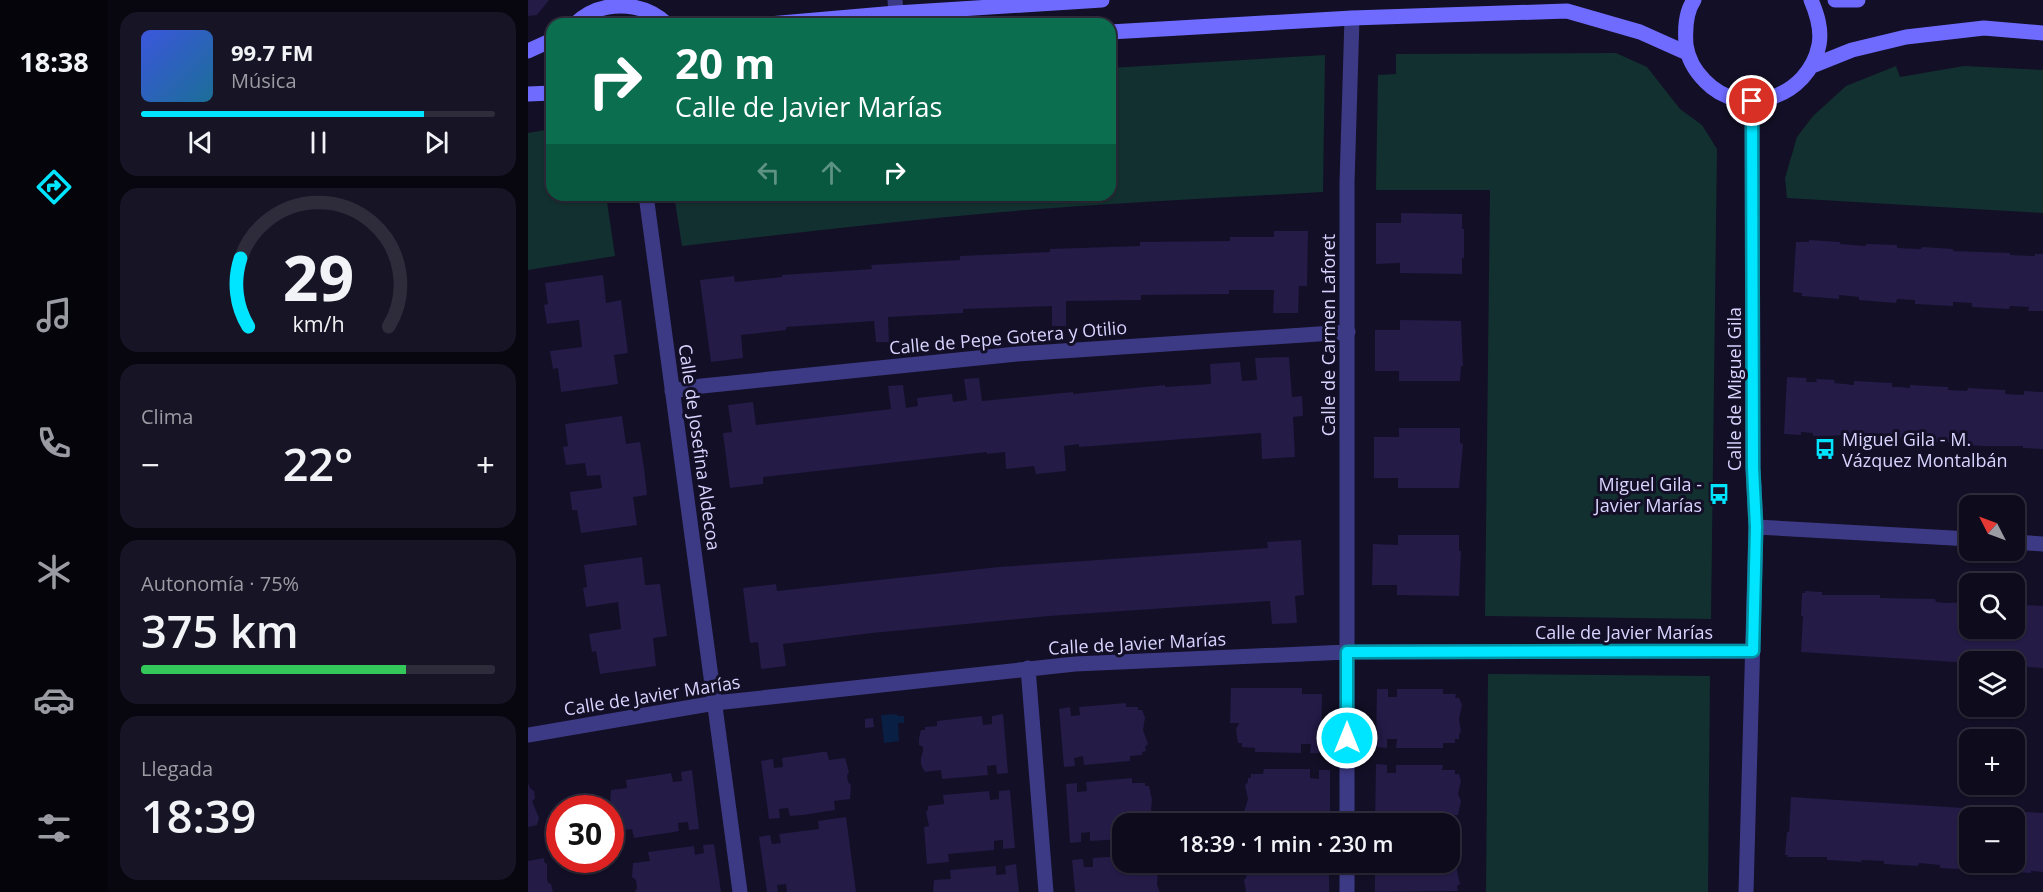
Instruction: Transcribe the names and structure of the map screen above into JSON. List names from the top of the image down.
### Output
{
  "streets": {
    "street": [
      "Calle de Carmen Laforet",
      "Calle de Pepe Gotera y Otilio",
      "Calle de Miguel Gila",
      "Calle de Josefina Aldecoa",
      "Calle de Javier Marías"
    ]
  },
  "crossings": [
    ["Calle de Carmen Laforet", "Calle de Pepe Gotera y Otilio"],
    ["Calle de Carmen Laforet", "Calle de Javier Marías"],
    ["Calle de Pepe Gotera y Otilio", "Calle de Josefina Aldecoa"],
    ["Calle de Miguel Gila", "Calle de Javier Marías"],
    ["Calle de Josefina Aldecoa", "Calle de Javier Marías"]
  ],
  "places": {
    "bus stop": ["Miguel Gila - M. Vázquez Montalbán", "Miguel Gila - Javier Marías"]
  },
  "north": "top left",
  "page": {
    "tabs": "18:38",
    "turn": ["20 m", "Calle de Javier Marías"],
    "song": ["99.7 FM", "Música"],
    "tile": [
      "Clima",
      ["Autonomía · 75%", "375 km"],
      ["Llegada", "18:39"]
    ],
    "heat": ["−", "22°", "+"],
    "map_buttons": ["+", "−"],
    "limit": "30",
    "trip": "18:39 · 1 min · 230 m",
    "gauge": ["29", "km/h"]
  }
}
